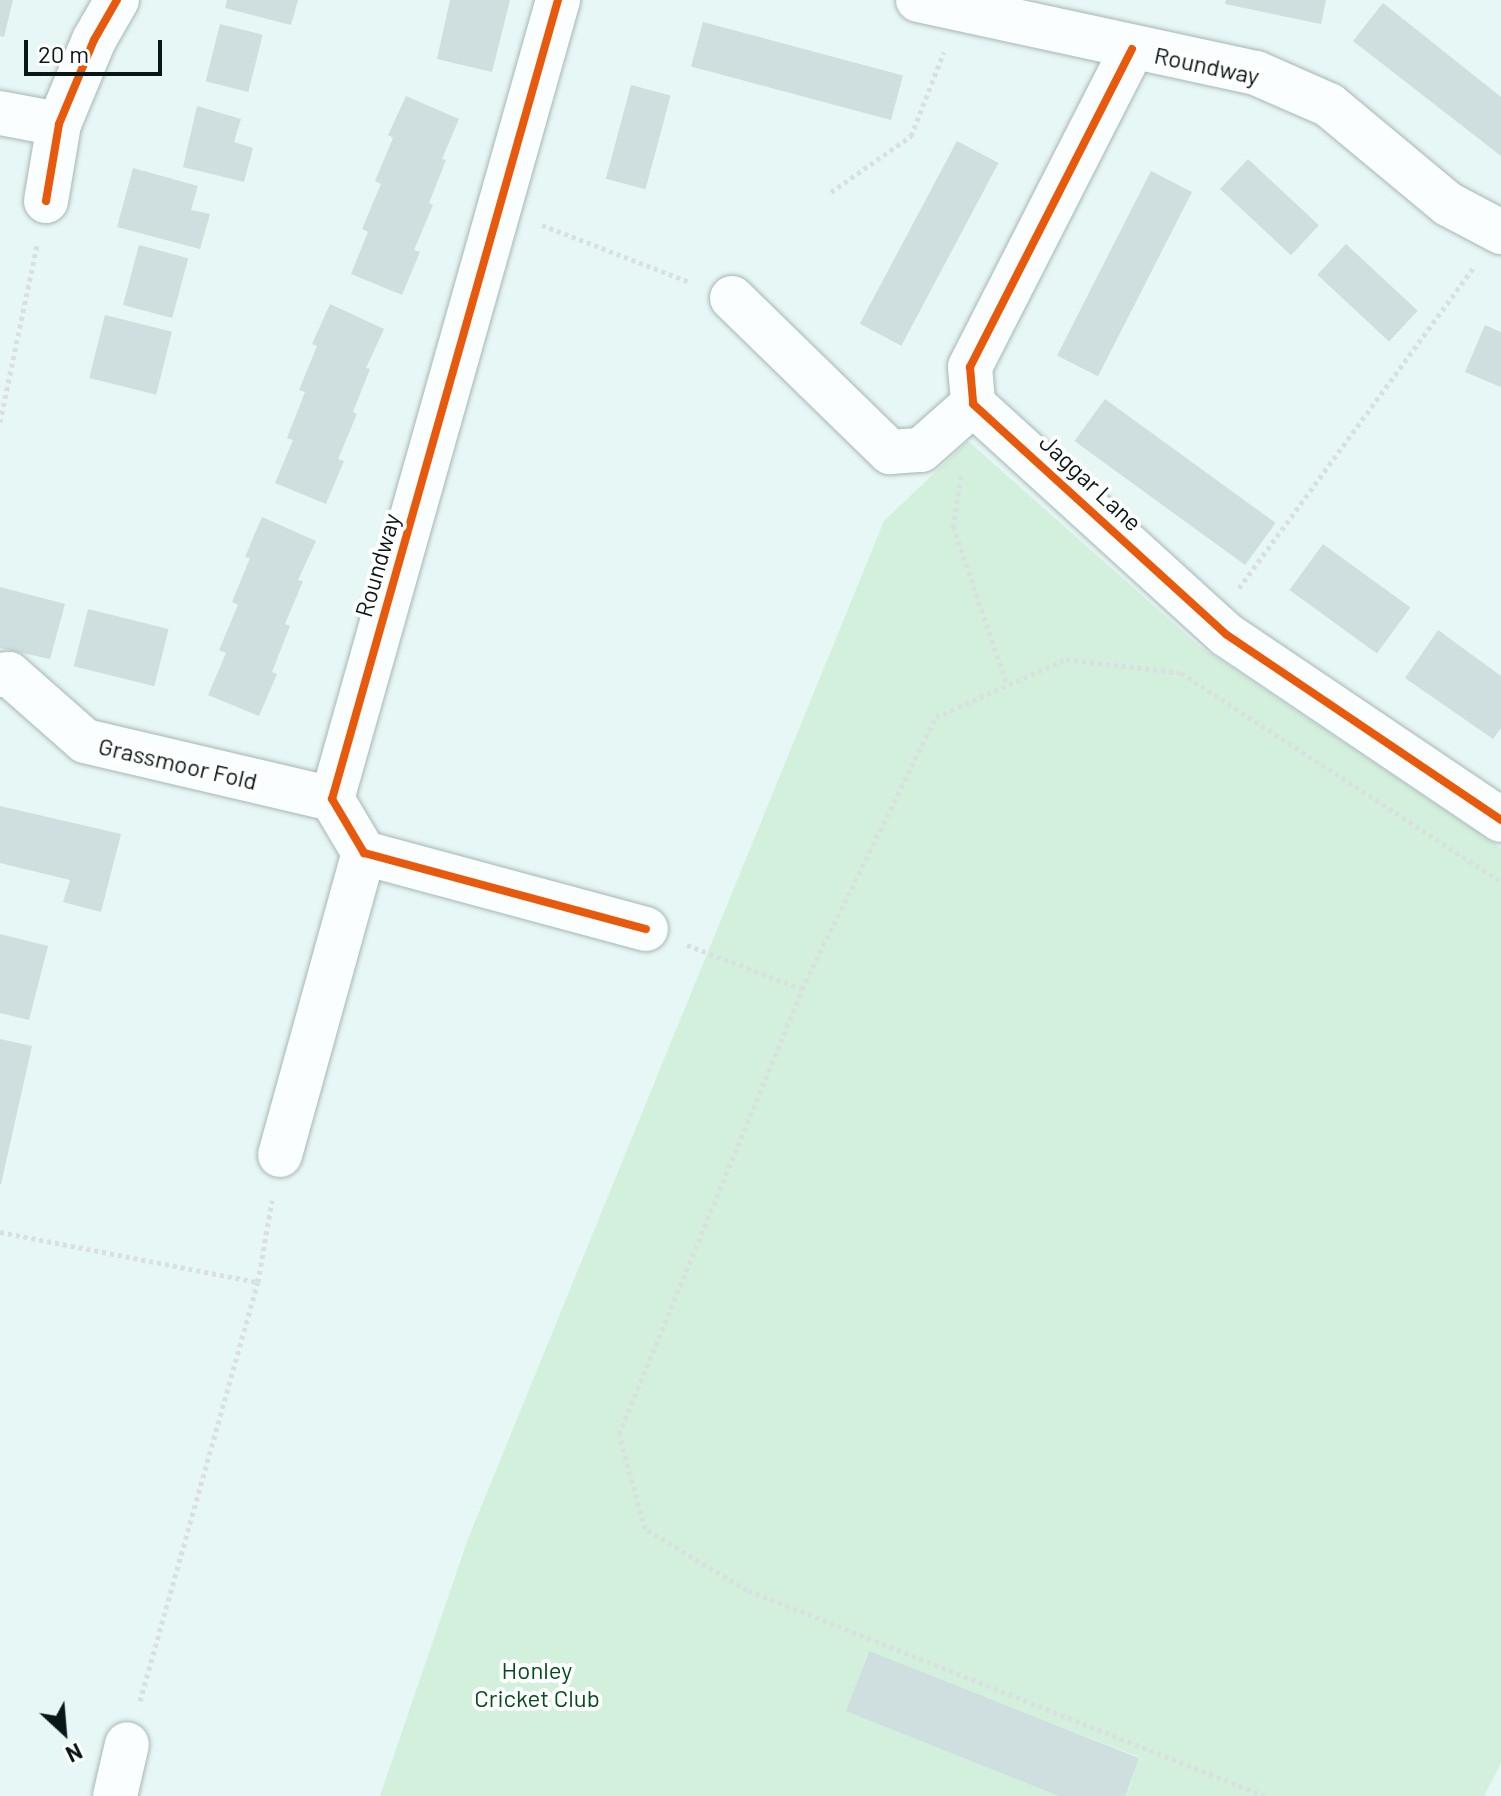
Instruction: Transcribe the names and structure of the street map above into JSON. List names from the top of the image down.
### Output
{
  "streets": {
    "street": ["Roundway", "Jaggar Lane", "Grassmoor Fold"]
  },
  "crossings": [
    ["Roundway", "Grassmoor Fold"]
  ],
  "parks": ["Honley Cricket Club"],
  "scale_bar": "20 m",
  "north": "bottom right"
}
